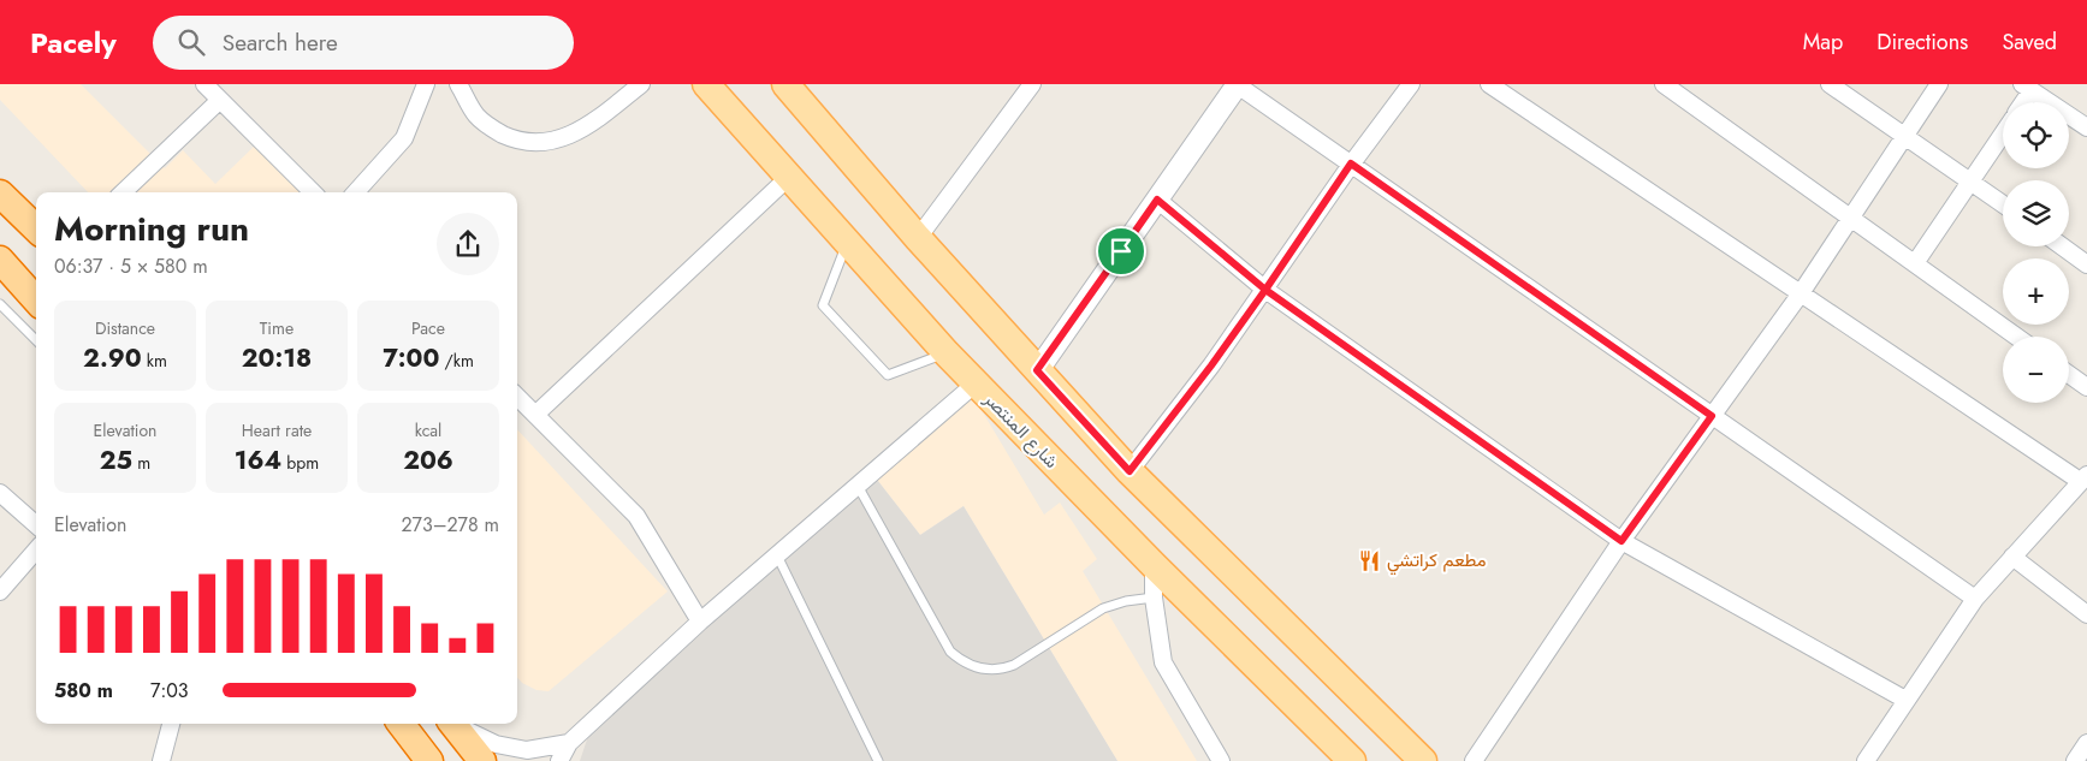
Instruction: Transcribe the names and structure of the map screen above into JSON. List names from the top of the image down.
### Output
{
  "streets": {
    "main road": ["شارع المنتصر"]
  },
  "places": {
    "restaurant": ["مطعم كراتشي"]
  },
  "page": {
    "header": "Pacely",
    "search": "Search here",
    "nav": ["Map", "Directions", "Saved"],
    "map_buttons": ["+", "−"],
    "heading": ["Morning run", "06:37 · 5 × 580 m"],
    "stats": [
      ["Distance", "2.90 km"],
      ["Time", "20:18"],
      ["Pace", "7:00 /km"],
      ["Elevation", "25 m"],
      ["Heart rate", "164 bpm"],
      ["kcal", "206"]
    ],
    "chart": ["Elevation", "273–278 m"],
    "list": [
      {
        "name": "580 m",
        "note": "7:03"
      }
    ]
  }
}
